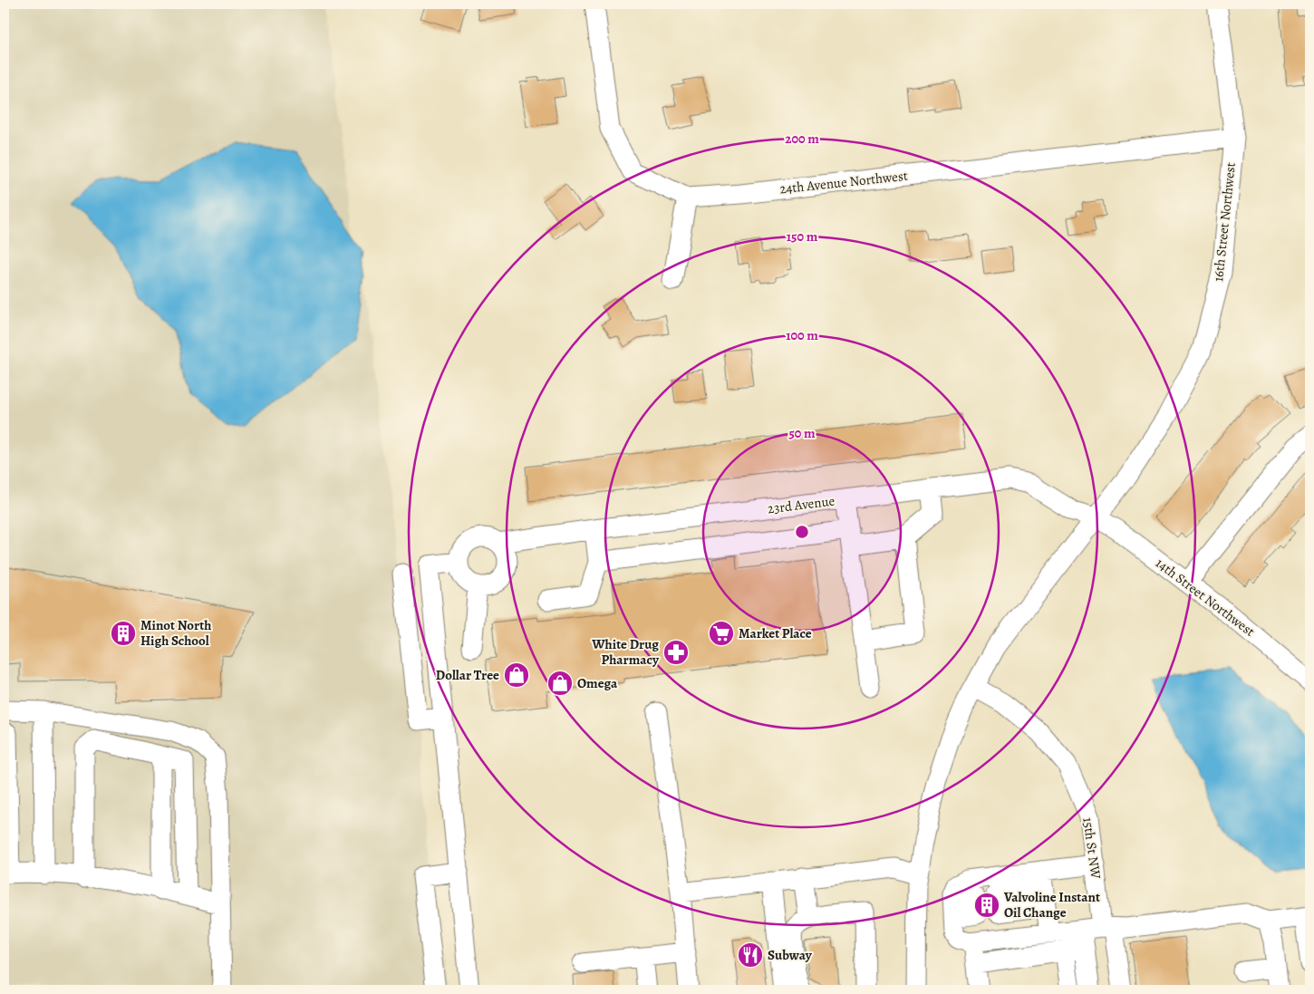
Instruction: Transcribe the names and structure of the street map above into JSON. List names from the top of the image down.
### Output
{
  "streets": {
    "street": [
      "24th Avenue Northwest",
      "16th Street Northwest",
      "23rd Avenue",
      "14th Street Northwest",
      "15th St NW"
    ]
  },
  "crossings": [
    ["24th Avenue Northwest", "16th Street Northwest"],
    ["16th Street Northwest", "23rd Avenue"],
    ["16th Street Northwest", "14th Street Northwest"],
    ["16th Street Northwest", "15th St NW"],
    ["23rd Avenue", "14th Street Northwest"]
  ],
  "places": {
    "building": ["Minot North High School", "Valvoline Instant Oil Change"],
    "supermarket": ["Market Place"],
    "pharmacy": ["White Drug Pharmacy"],
    "shop": ["Dollar Tree", "Omega"],
    "restaurant": ["Subway"]
  },
  "rings": [
    "200 m",
    "150 m",
    "100 m",
    "50 m"
  ]
}
